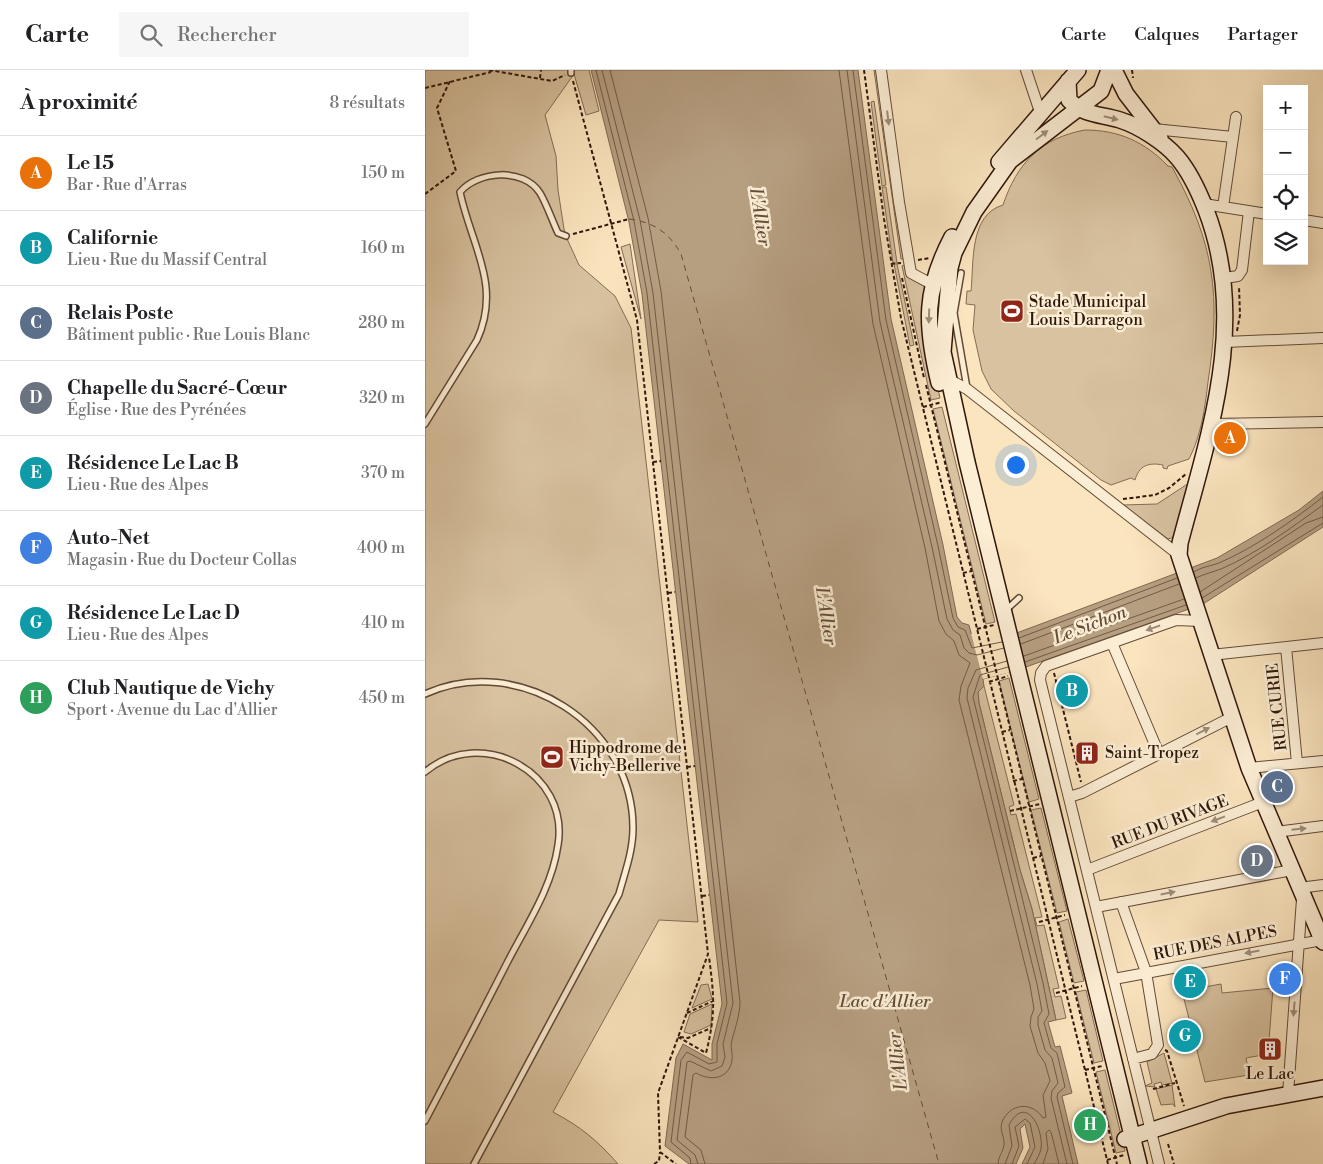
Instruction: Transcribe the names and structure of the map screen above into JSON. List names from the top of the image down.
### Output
{
  "streets": {
    "street": ["RUE CURIE", "RUE DU RIVAGE", "RUE DES ALPES"]
  },
  "water": ["L'Allier", "Le Sichon", "Lac d'Allier"],
  "places": {
    "sports": ["Stade Municipal Louis Darragon", "Hippodrome de Vichy-Bellerive"],
    "building": ["Saint-Tropez", "Le Lac"]
  },
  "page": {
    "header": "Carte",
    "search": "Rechercher",
    "nav": ["Carte", "Calques", "Partager"],
    "heading": ["À proximité", "8 résultats"],
    "map_buttons": ["+", "−"],
    "list": [
      {
        "mark": "A",
        "name": "Le 15",
        "note": "Bar · Rue d'Arras",
        "value": "150 m"
      },
      {
        "mark": "B",
        "name": "Californie",
        "note": "Lieu · Rue du Massif Central",
        "value": "160 m"
      },
      {
        "mark": "C",
        "name": "Relais Poste",
        "note": "Bâtiment public · Rue Louis Blanc",
        "value": "280 m"
      },
      {
        "mark": "D",
        "name": "Chapelle du Sacré-Cœur",
        "note": "Église · Rue des Pyrénées",
        "value": "320 m"
      },
      {
        "mark": "E",
        "name": "Résidence Le Lac B",
        "note": "Lieu · Rue des Alpes",
        "value": "370 m"
      },
      {
        "mark": "F",
        "name": "Auto-Net",
        "note": "Magasin · Rue du Docteur Collas",
        "value": "400 m"
      },
      {
        "mark": "G",
        "name": "Résidence Le Lac D",
        "note": "Lieu · Rue des Alpes",
        "value": "410 m"
      },
      {
        "mark": "H",
        "name": "Club Nautique de Vichy",
        "note": "Sport · Avenue du Lac d'Allier",
        "value": "450 m"
      }
    ],
    "pins": [
      "A",
      "B",
      "C",
      "D",
      "F",
      "E",
      "G",
      "H"
    ]
  }
}
